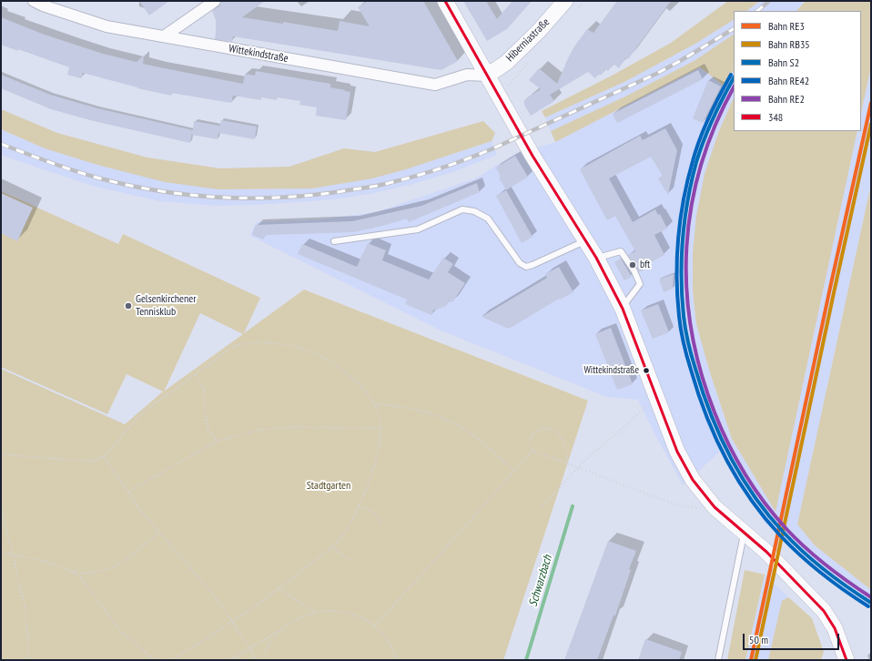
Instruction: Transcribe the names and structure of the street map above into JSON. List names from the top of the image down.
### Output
{
  "streets": {
    "main road": ["Hiberniastraße"],
    "street": ["Wittekindstraße"]
  },
  "crossings": [
    ["Hiberniastraße", "Wittekindstraße"]
  ],
  "water": ["Schwarzbach"],
  "parks": ["Stadtgarten"],
  "places": ["bft", "Gelsenkirchener Tennisklub", "Wittekindstraße"],
  "lines": [
    "transit line 348",
    "rail line RE42",
    "rail line S2",
    "rail line RE2",
    "rail line RE3",
    "rail line RB35"
  ],
  "legend": [
    "Bahn RE3",
    "Bahn RB35",
    "Bahn S2",
    "Bahn RE42",
    "Bahn RE2",
    "348"
  ],
  "scale_bar": "50 m"
}
